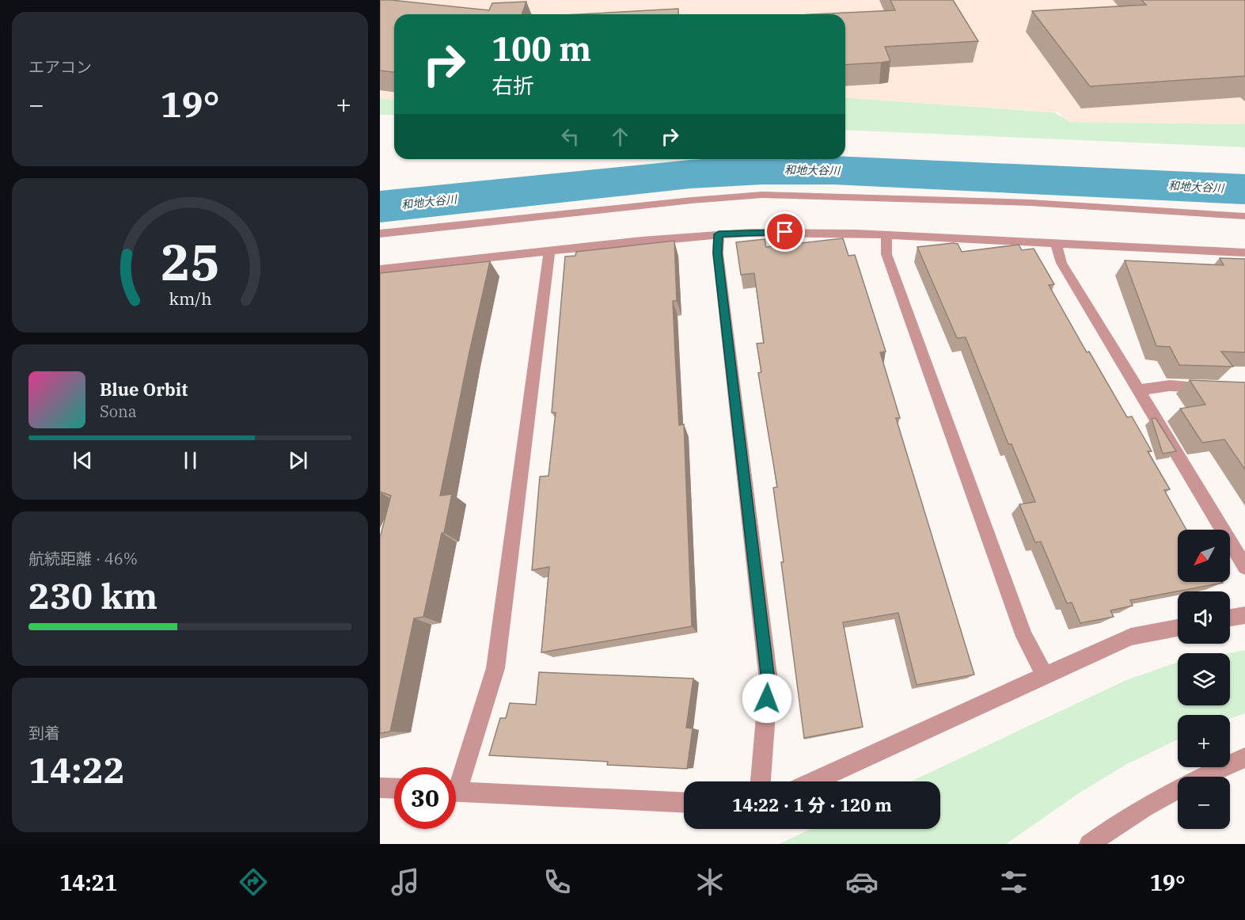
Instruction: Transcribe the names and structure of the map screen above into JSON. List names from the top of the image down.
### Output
{
  "water": ["和地大谷川"],
  "north": "bottom left",
  "page": {
    "tile": [
      "エアコン",
      ["航続距離 · 46%", "230 km"],
      ["到着", "14:22"]
    ],
    "turn": ["100 m", "右折"],
    "heat": ["−", "19°", "+"],
    "song": ["Blue Orbit", "Sona"],
    "map_buttons": ["+", "−"],
    "limit": "30",
    "trip": "14:22 · 1 分 · 120 m",
    "tabs": ["14:21", "19°"],
    "gauge": ["25", "km/h"]
  }
}
